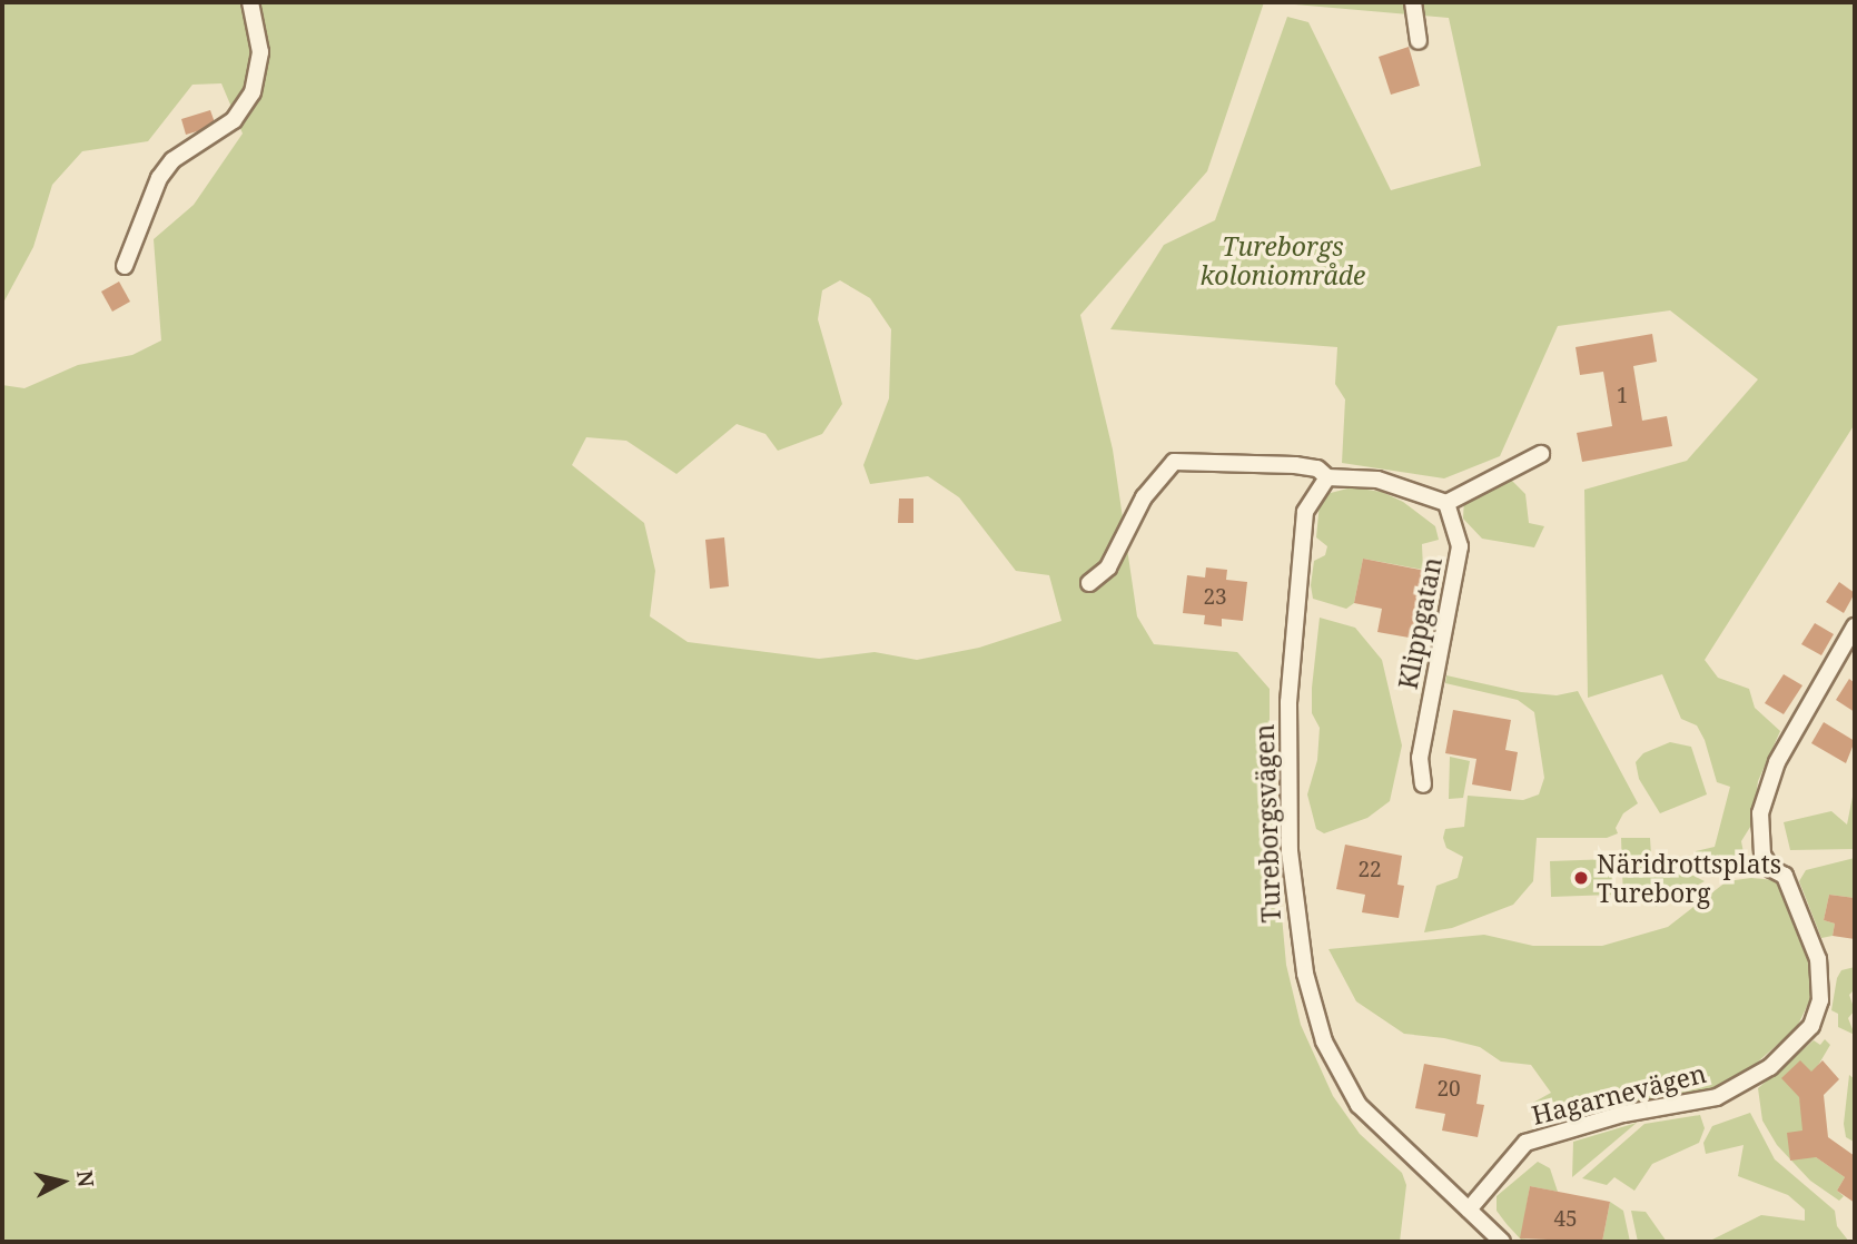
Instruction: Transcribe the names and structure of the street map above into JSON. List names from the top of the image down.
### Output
{
  "streets": {
    "street": ["Klippgatan", "Tureborgsvägen", "Hagarnevägen"]
  },
  "crossings": [
    ["Tureborgsvägen", "Hagarnevägen"]
  ],
  "parks": ["Tureborgs koloniområde"],
  "places": ["Näridrottsplats Tureborg"],
  "house_numbers": [
    "1",
    "23",
    "22",
    "20",
    "45"
  ],
  "north": "right"
}
